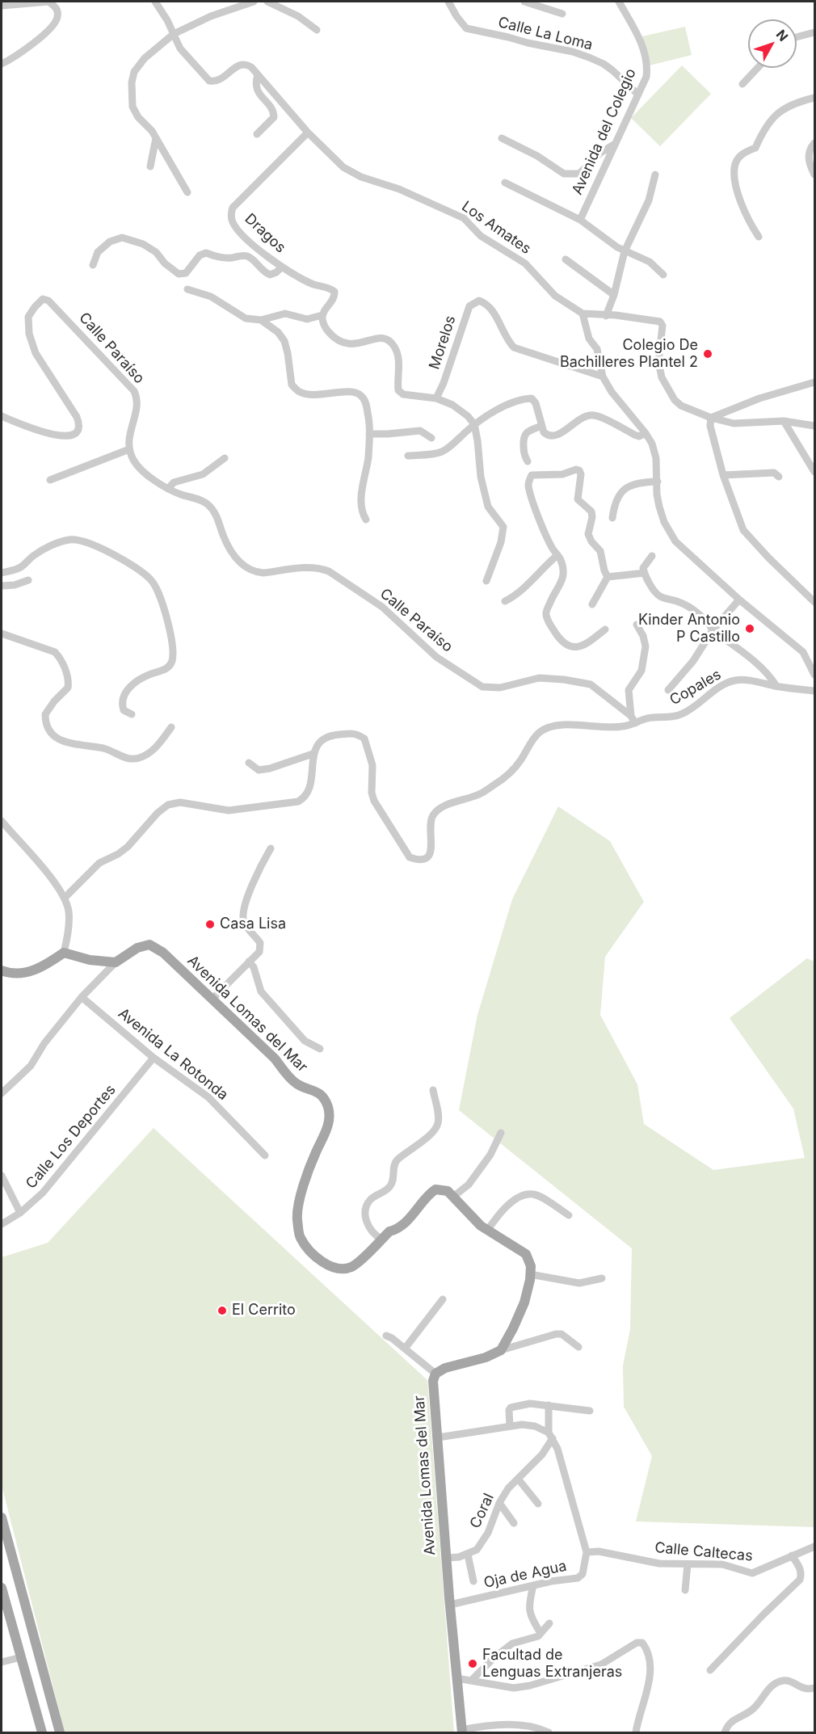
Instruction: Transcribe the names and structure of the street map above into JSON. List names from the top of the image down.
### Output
{
  "streets": {
    "main road": ["Avenida Lomas del Mar"],
    "street": [
      "Calle La Loma",
      "Avenida del Colegio",
      "Los Amates",
      "Dragos",
      "Morelos",
      "Calle Paraíso",
      "Copales",
      "Avenida La Rotonda",
      "Calle Los Deportes",
      "Coral",
      "Calle Caltecas",
      "Oja de Agua"
    ]
  },
  "crossings": [
    ["Calle La Loma", "Avenida del Colegio"],
    ["Los Amates", "Dragos"],
    ["Avenida Lomas del Mar", "Oja de Agua"],
    ["Avenida La Rotonda", "Calle Los Deportes"],
    ["Calle Caltecas", "Oja de Agua"]
  ],
  "places": [
    "Colegio De Bachilleres Plantel 2",
    "Kinder Antonio P Castillo",
    "Casa Lisa",
    "El Cerrito",
    "Facultad de Lenguas Extranjeras"
  ],
  "north": "top right"
}
